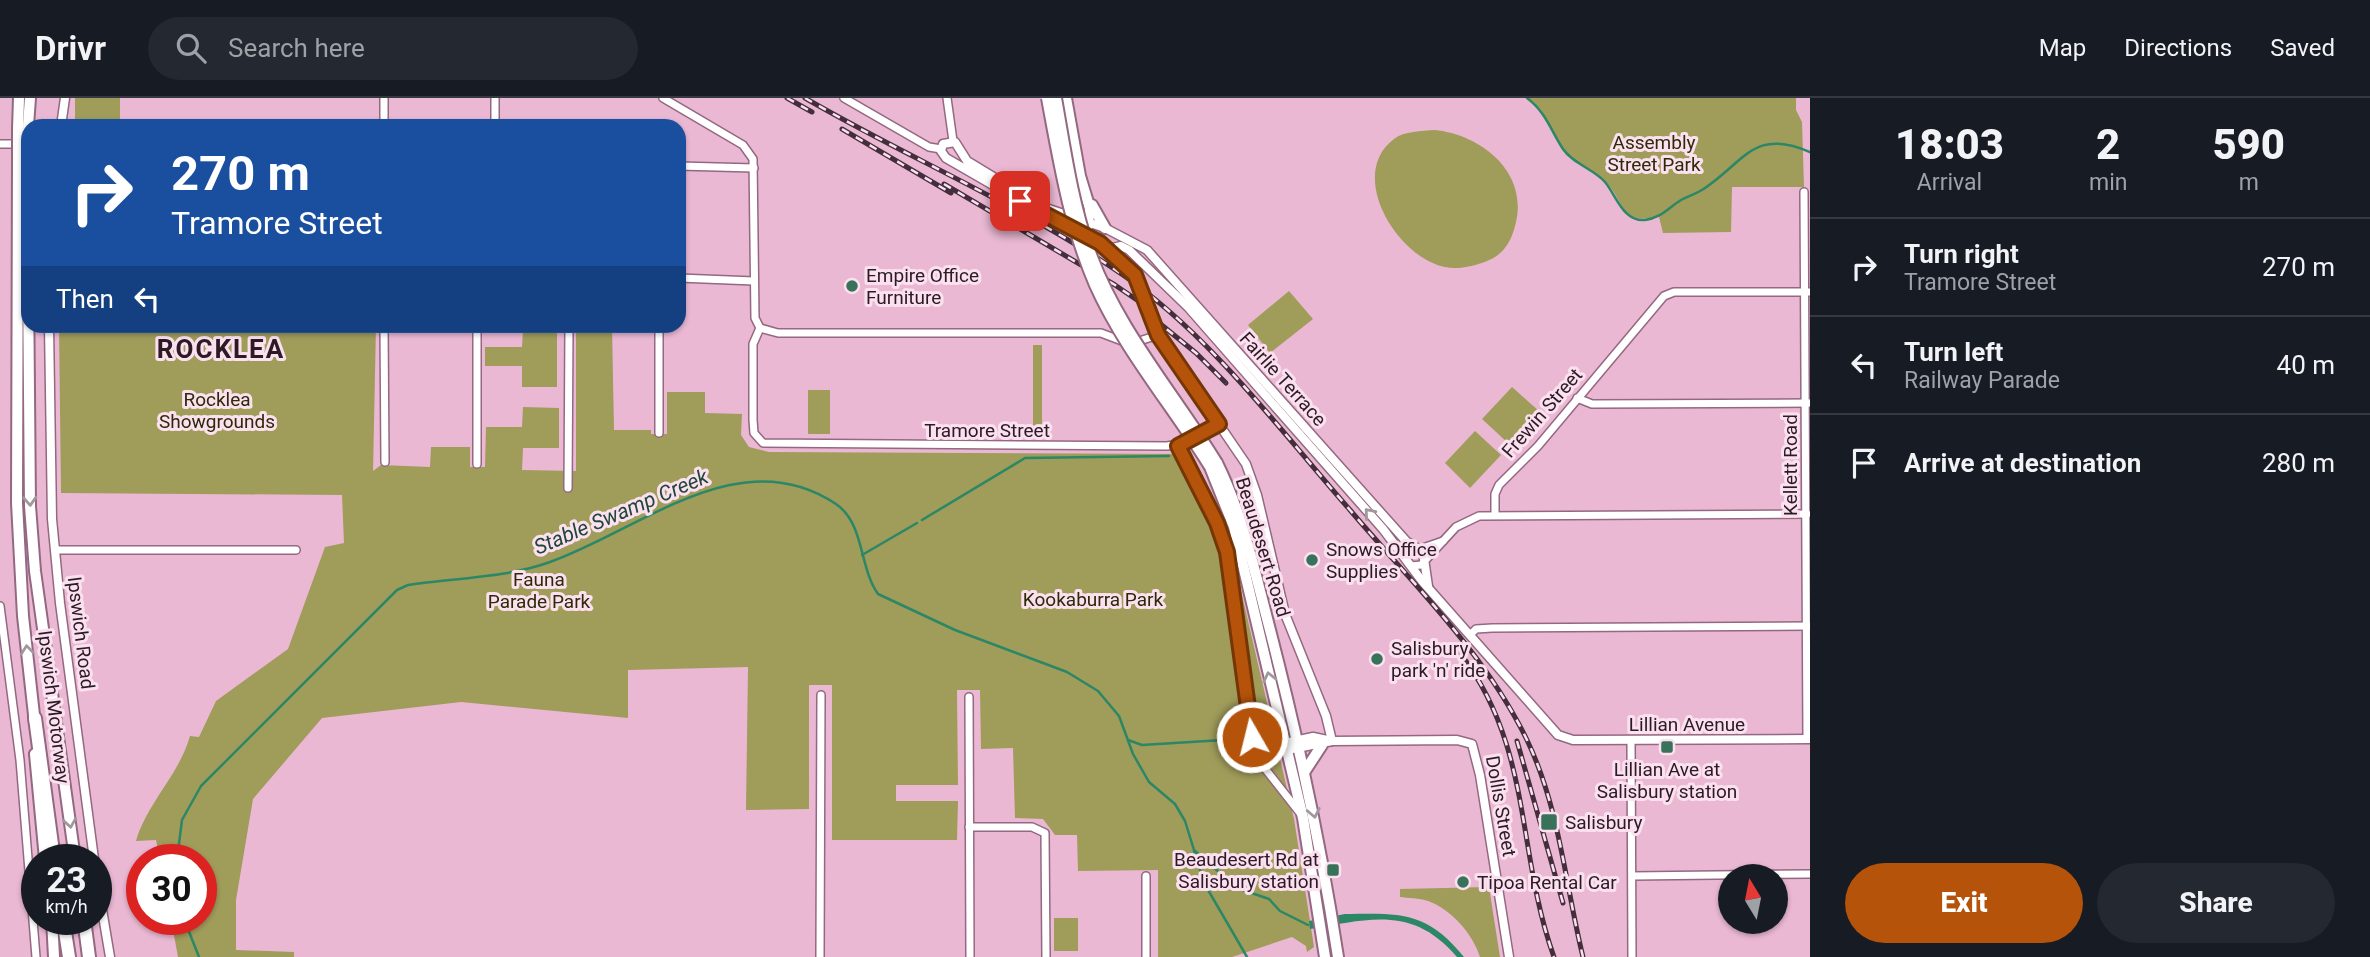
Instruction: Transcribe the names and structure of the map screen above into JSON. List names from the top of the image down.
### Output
{
  "streets": {
    "highway": ["Beaudesert Road", "Ipswich Motorway"],
    "street": [
      "Fairlie Terrace",
      "Frewin Street",
      "Tramore Street",
      "Kellett Road",
      "Ipswich Road",
      "Lillian Avenue",
      "Dollis Street"
    ]
  },
  "crossings": [
    ["Fairlie Terrace", "Lillian Avenue"],
    ["Frewin Street", "Kellett Road"],
    ["Tramore Street", "Beaudesert Road"],
    ["Kellett Road", "Lillian Avenue"]
  ],
  "districts": ["ROCKLEA"],
  "water": ["Stable Swamp Creek"],
  "parks": [
    "Assembly Street Park",
    "Rocklea Showgrounds",
    "Fauna Parade Park",
    "Kookaburra Park"
  ],
  "places": {
    "other": [
      "Empire Office Furniture",
      "Snows Office Supplies",
      "Salisbury park 'n' ride",
      "Tipoa Rental Car"
    ],
    "transit": ["Lillian Ave at Salisbury station", "Salisbury", "Beaudesert Rd at Salisbury station"]
  },
  "north": "top",
  "page": {
    "header": "Drivr",
    "search": "Search here",
    "nav": ["Map", "Directions", "Saved"],
    "eta": [
      "18:03",
      "Arrival",
      "2",
      "min",
      "590",
      "m"
    ],
    "turn": ["270 m", "Tramore Street"],
    "list": [
      {
        "name": "Turn right",
        "note": "Tramore Street",
        "value": "270 m"
      },
      {
        "name": "Turn left",
        "note": "Railway Parade",
        "value": "40 m"
      },
      {
        "name": "Arrive at destination",
        "value": "280 m"
      }
    ],
    "then": "Then",
    "speed": "23 km/h",
    "limit": "30",
    "buttons": ["Exit", "Share"]
  }
}
